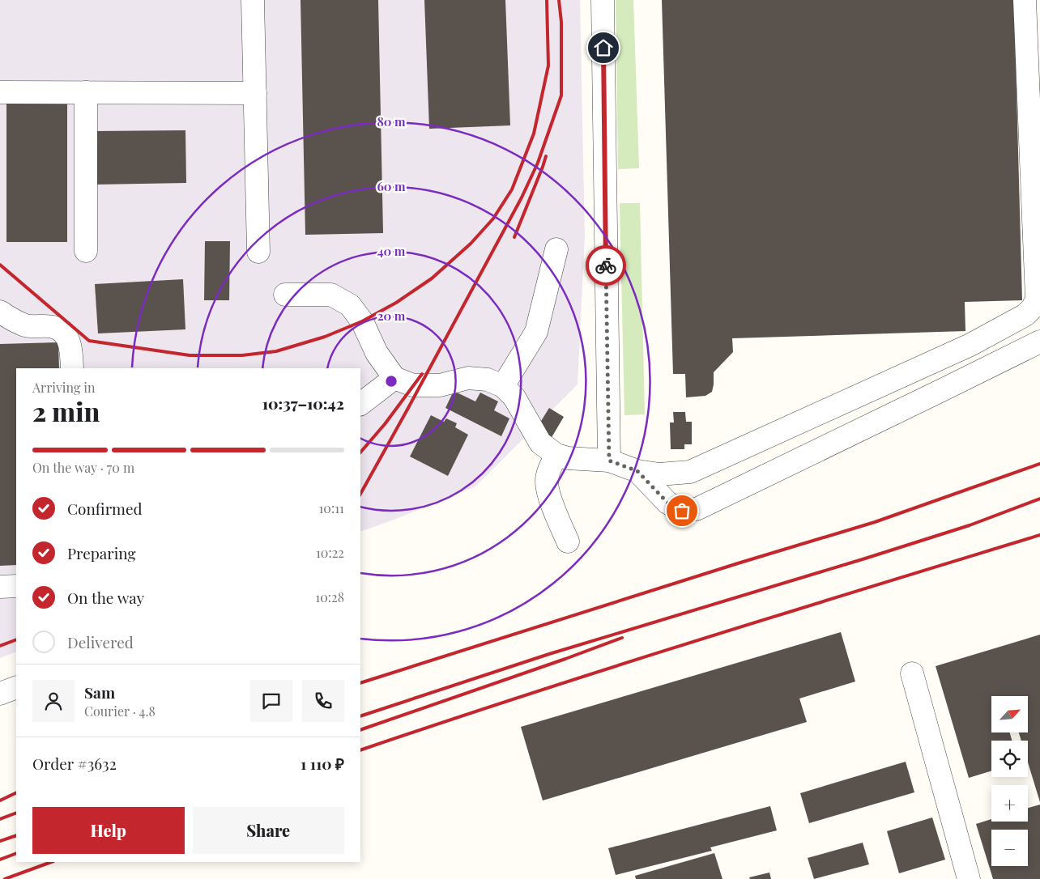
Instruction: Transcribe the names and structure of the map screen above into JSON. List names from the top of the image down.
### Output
{
  "north": "top right",
  "page": {
    "heading": ["2 min", "Arriving in", "10:37–10:42"],
    "panel": [
      "Sam",
      "Courier · 4.8",
      "Order #3632",
      "1 110 ₽"
    ],
    "bar": "On the way · 70 m",
    "list": [
      ["Confirmed", "10:11"],
      ["Preparing", "10:22"],
      ["On the way", "10:28"],
      "Delivered"
    ],
    "map_buttons": ["+", "−"],
    "buttons": ["Help", "Share"]
  },
  "rings": [
    "80 m",
    "60 m",
    "40 m",
    "20 m"
  ]
}
